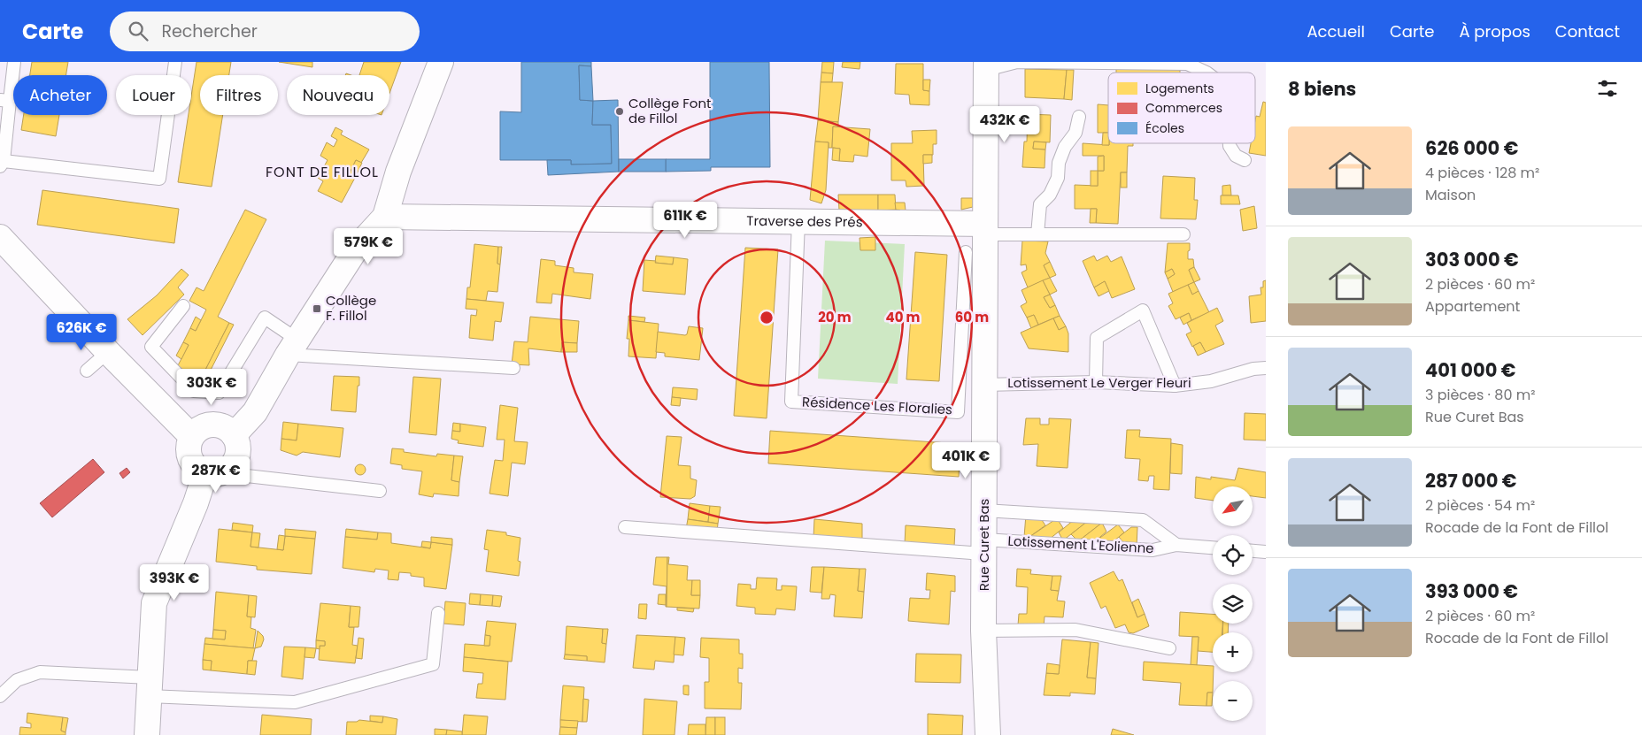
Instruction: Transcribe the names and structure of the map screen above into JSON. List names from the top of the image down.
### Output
{
  "streets": {
    "street": ["Traverse des Prés", "Rue Curet Bas"],
    "lane": ["Lotissement Le Verger Fleuri", "Résidence Les Floralies", "Lotissement L'Eolienne"]
  },
  "crossings": [
    ["Traverse des Prés", "Résidence Les Floralies"],
    ["Traverse des Prés", "Rue Curet Bas"],
    ["Lotissement Le Verger Fleuri", "Rue Curet Bas"],
    ["Rue Curet Bas", "Lotissement L'Eolienne"]
  ],
  "districts": ["FONT DE FILLOL"],
  "places": {
    "other": ["Collège Font de Fillol"],
    "transit": ["Collège F. Fillol"]
  },
  "legend": ["Logements", "Commerces", "Écoles"],
  "north": "bottom left",
  "page": {
    "header": "Carte",
    "search": "Rechercher",
    "nav": [
      "Accueil",
      "Carte",
      "À propos",
      "Contact"
    ],
    "heading": "8 biens",
    "chip": [
      "Acheter",
      "Louer",
      "Filtres",
      "Nouveau"
    ],
    "price": [
      "432K €",
      "611K €",
      "579K €",
      "626K €",
      "303K €",
      "401K €",
      "287K €",
      "393K €"
    ],
    "list": [
      {
        "name": "626 000 €",
        "note": "4 pièces · 128 m² · Maison"
      },
      {
        "name": "303 000 €",
        "note": "2 pièces · 60 m² · Appartement"
      },
      {
        "name": "401 000 €",
        "note": "3 pièces · 80 m² · Rue Curet Bas"
      },
      {
        "name": "287 000 €",
        "note": "2 pièces · 54 m² · Rocade de la Font de Fillol"
      },
      {
        "name": "393 000 €",
        "note": "2 pièces · 60 m² · Rocade de la Font de Fillol"
      }
    ],
    "map_buttons": ["+", "−"]
  },
  "rings": ["20 m", "40 m", "60 m"]
}
